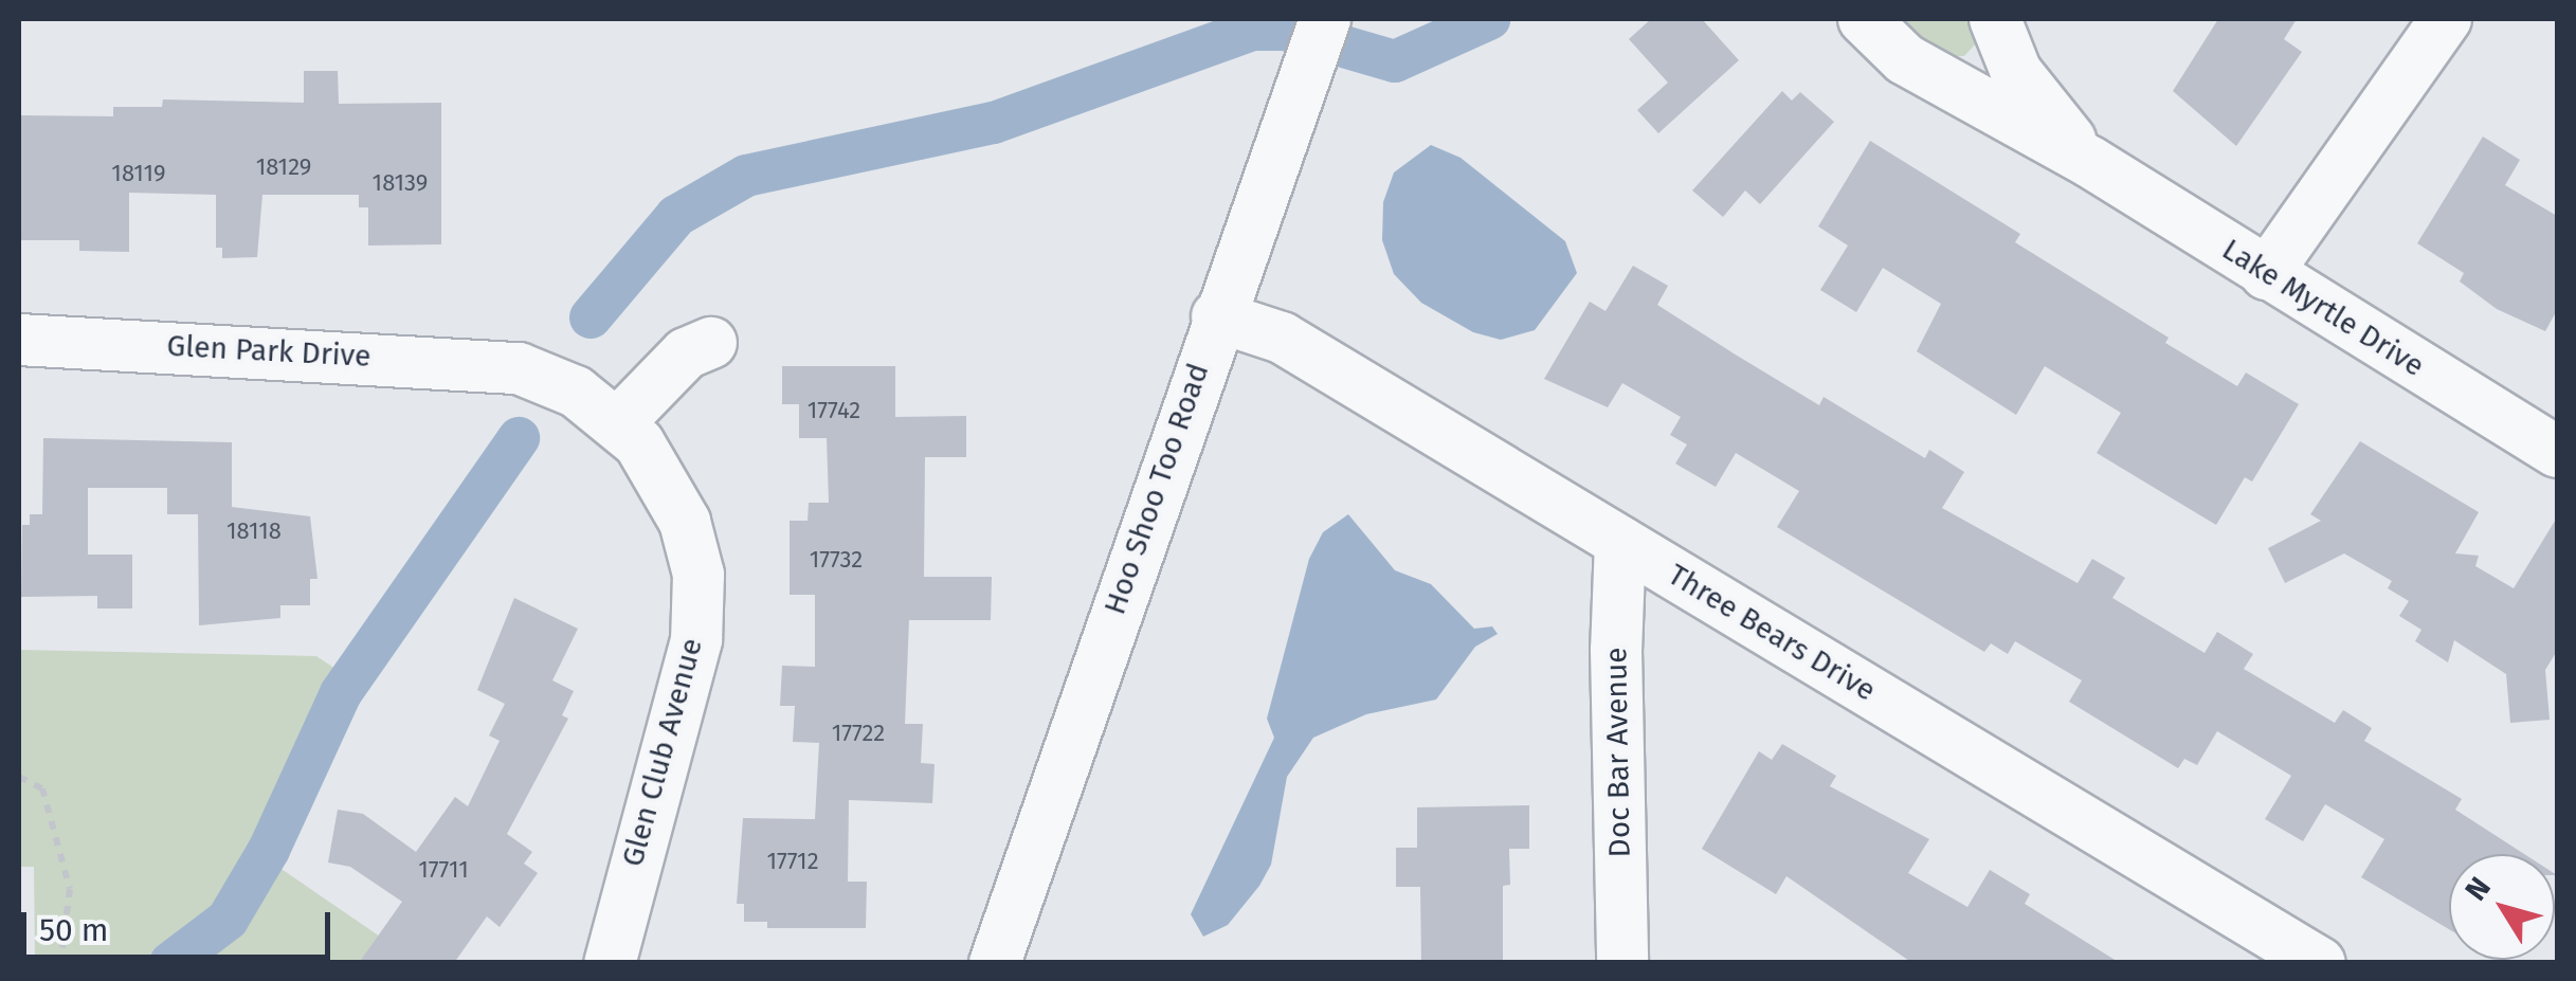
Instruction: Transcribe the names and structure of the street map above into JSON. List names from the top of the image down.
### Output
{
  "streets": {
    "street": [
      "Lake Myrtle Drive",
      "Glen Park Drive",
      "Hoo Shoo Too Road",
      "Three Bears Drive",
      "Glen Club Avenue",
      "Doc Bar Avenue"
    ]
  },
  "crossings": [
    ["Glen Park Drive", "Glen Club Avenue"],
    ["Hoo Shoo Too Road", "Three Bears Drive"],
    ["Three Bears Drive", "Doc Bar Avenue"]
  ],
  "house_numbers": [
    "18129",
    "18119",
    "18139",
    "17742",
    "18118",
    "17732",
    "17722",
    "17712",
    "17711"
  ],
  "scale_bar": "50 m",
  "north": "top left"
}
